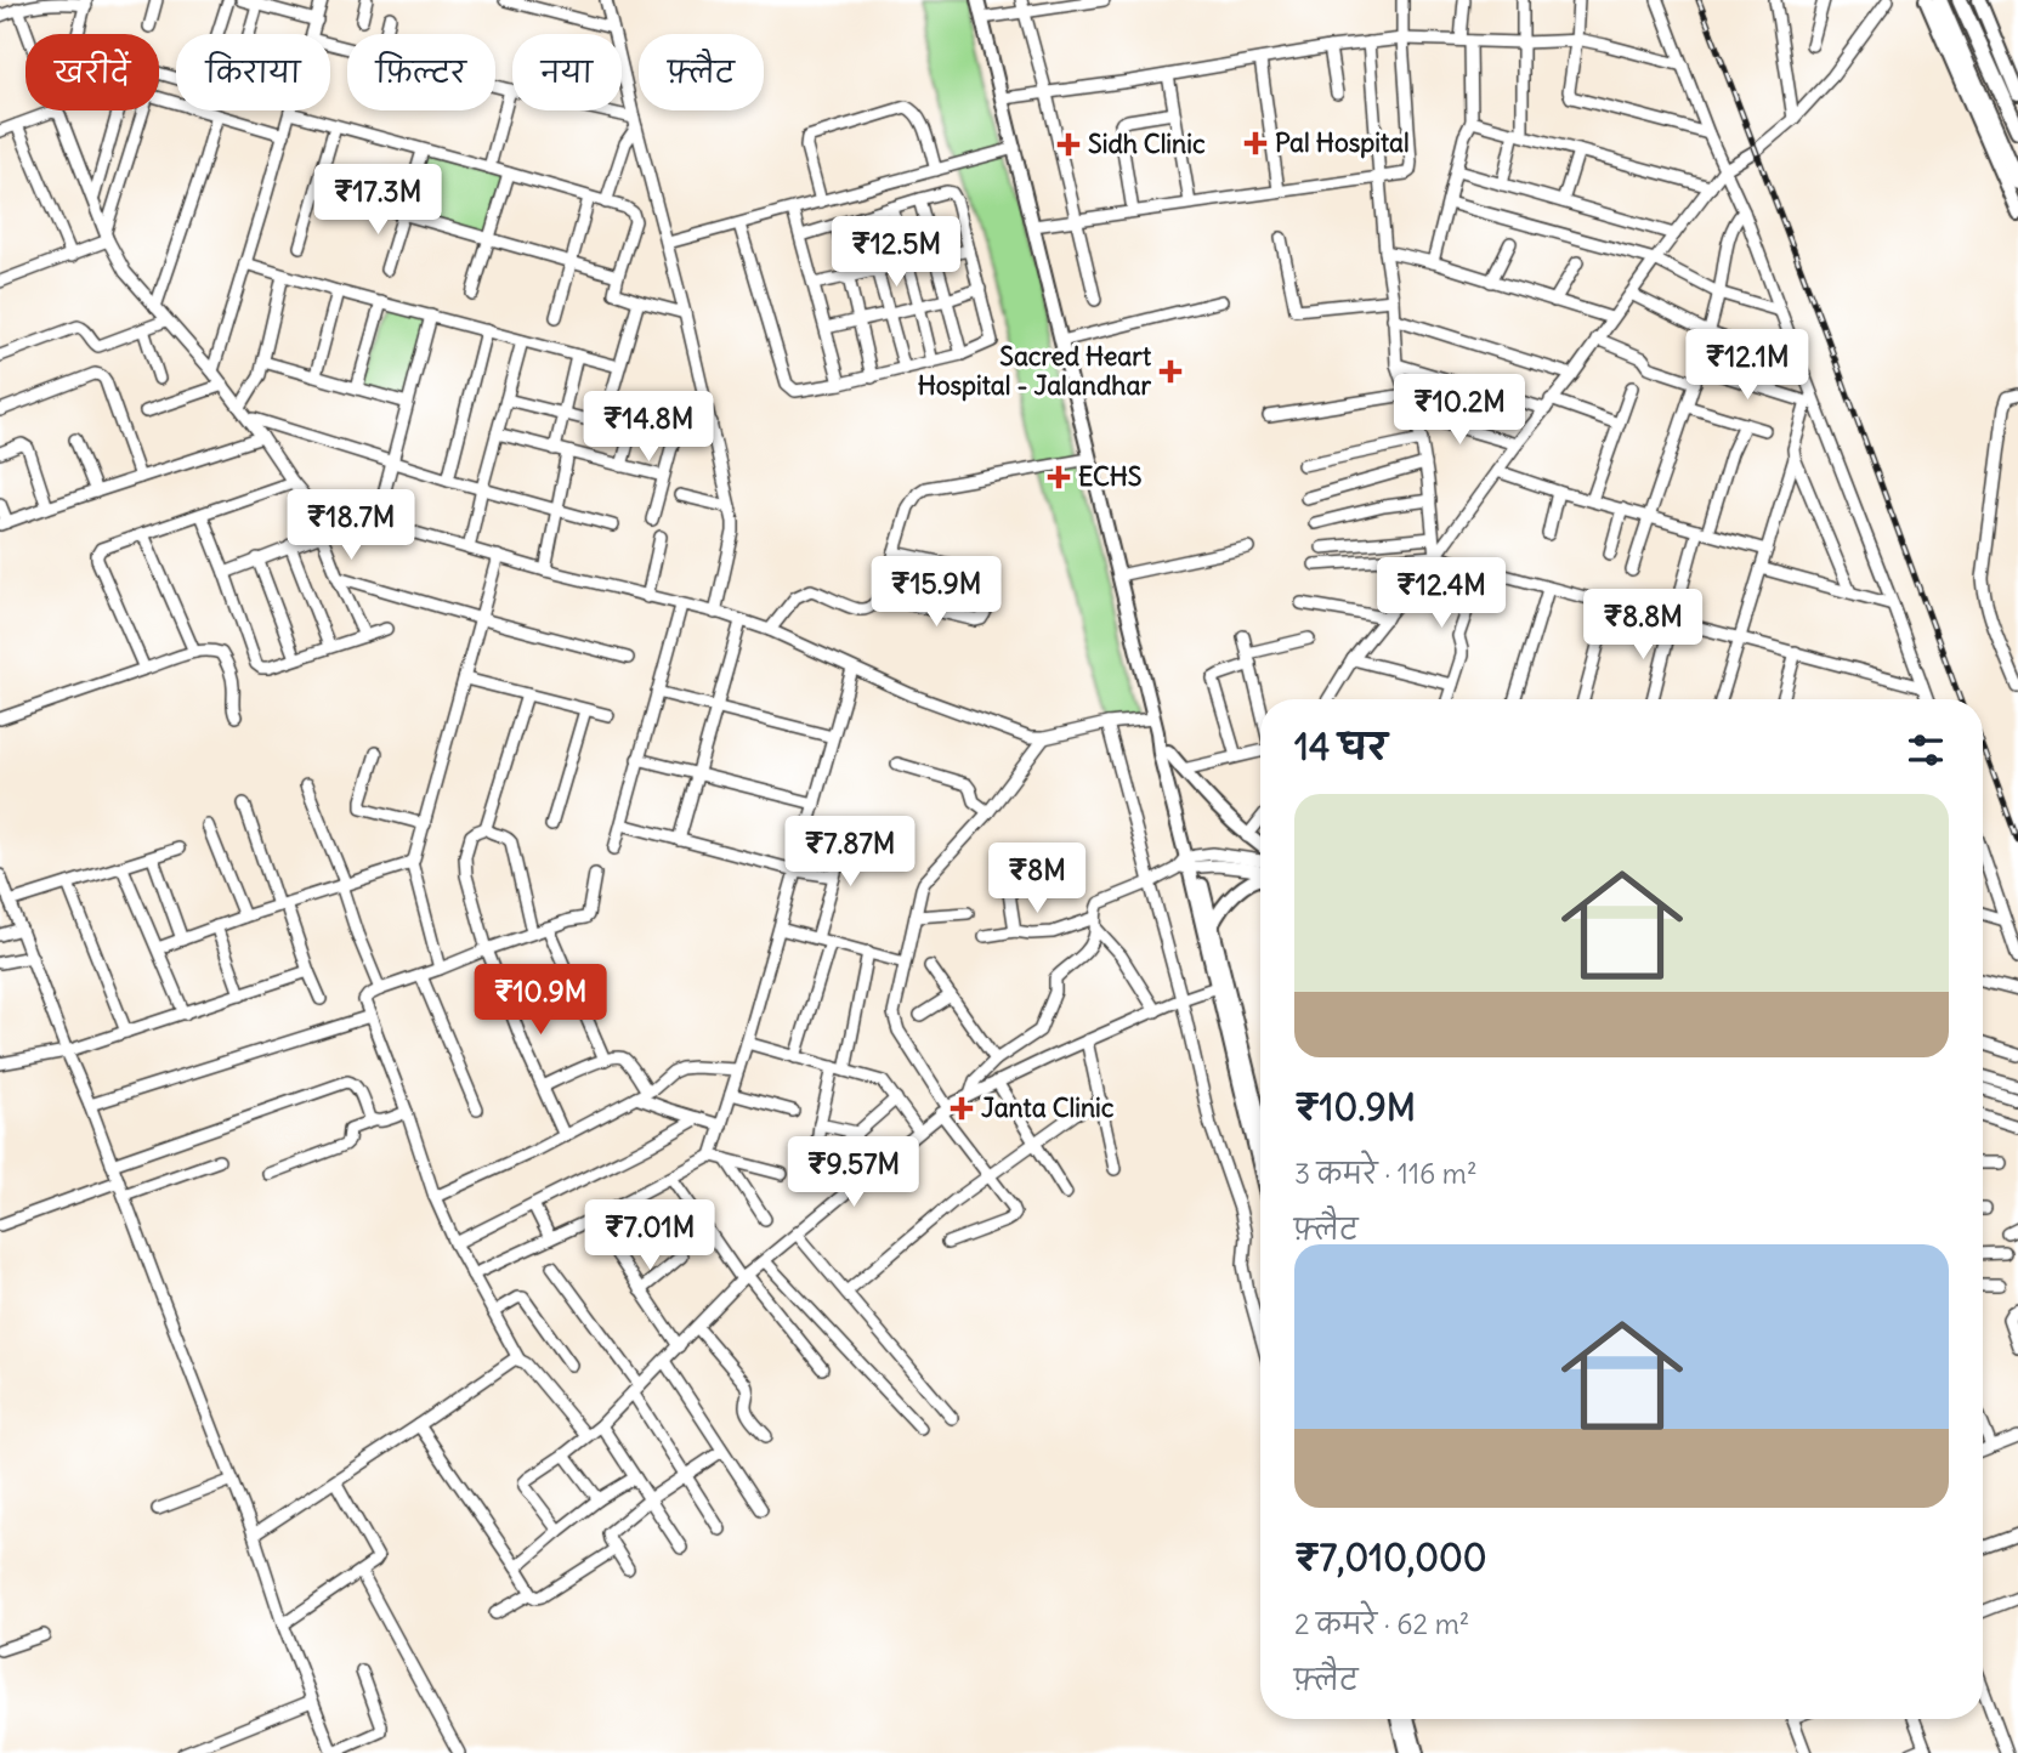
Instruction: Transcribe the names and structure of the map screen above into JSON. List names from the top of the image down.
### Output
{
  "places": {
    "health": [
      "Pal Hospital",
      "Sidh Clinic",
      "Sacred Heart Hospital - Jalandhar",
      "ECHS",
      "Janta Clinic"
    ]
  },
  "page": {
    "chip": [
      "खरीदें",
      "किराया",
      "फ़िल्टर",
      "नया",
      "फ़्लैट"
    ],
    "price": [
      "₹17.3M",
      "₹12.5M",
      "₹12.1M",
      "₹10.2M",
      "₹14.8M",
      "₹18.7M",
      "₹15.9M",
      "₹12.4M",
      "₹8.8M",
      "₹7.87M",
      "₹8M",
      "₹10.9M",
      "₹9.57M",
      "₹7.01M"
    ],
    "heading": "14 घर",
    "list": [
      {
        "name": "₹10.9M",
        "note": "3 कमरे · 116 m² · फ़्लैट"
      },
      {
        "name": "₹7,010,000",
        "note": "2 कमरे · 62 m² · फ़्लैट"
      }
    ]
  }
}
